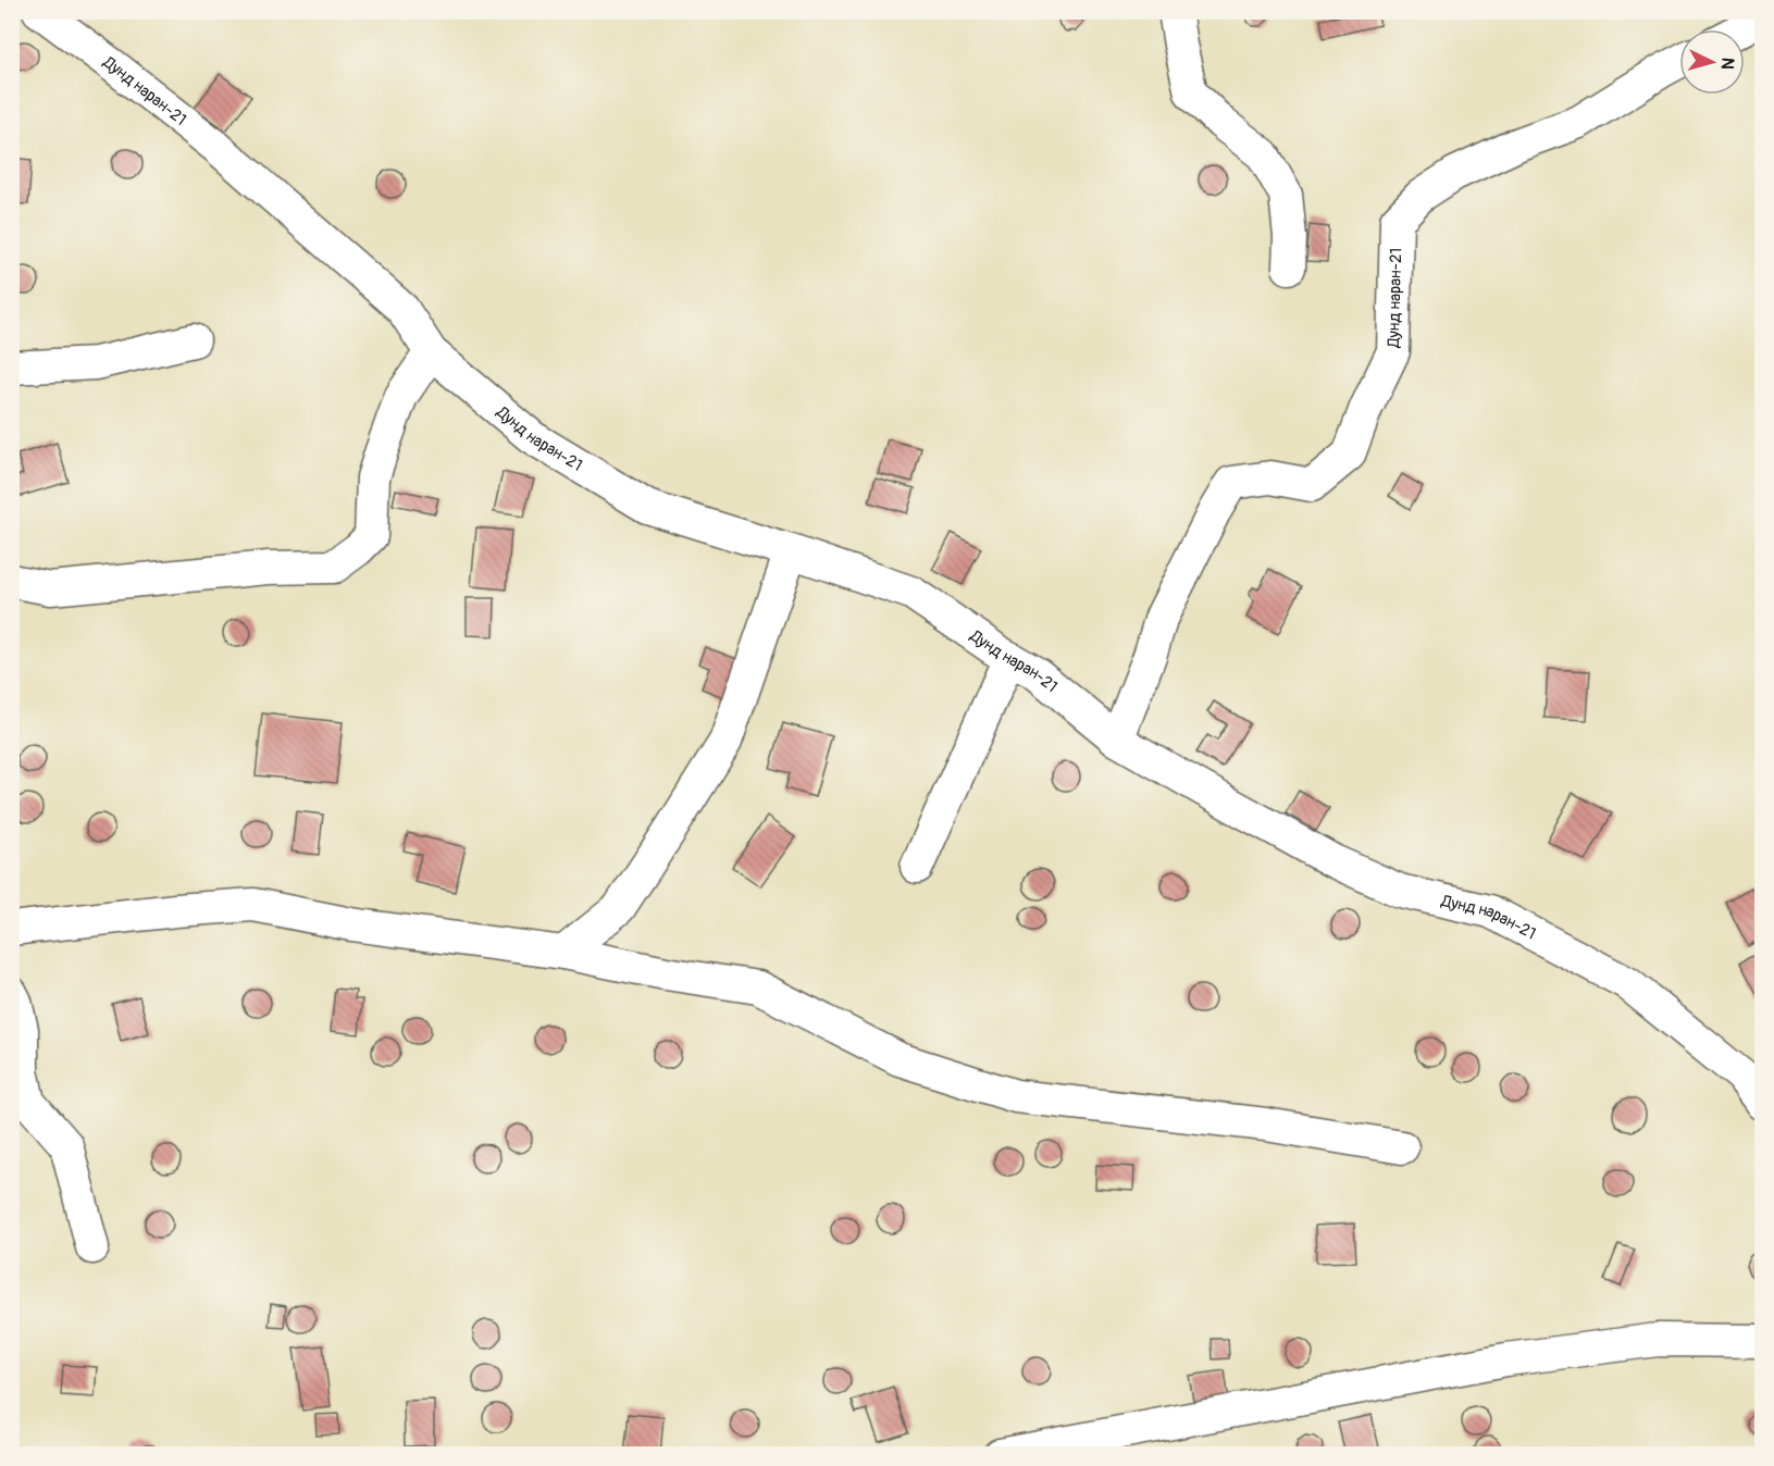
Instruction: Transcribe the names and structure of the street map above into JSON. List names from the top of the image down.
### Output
{
  "streets": {
    "street": ["Дунд наран-21"]
  },
  "north": "right"
}
